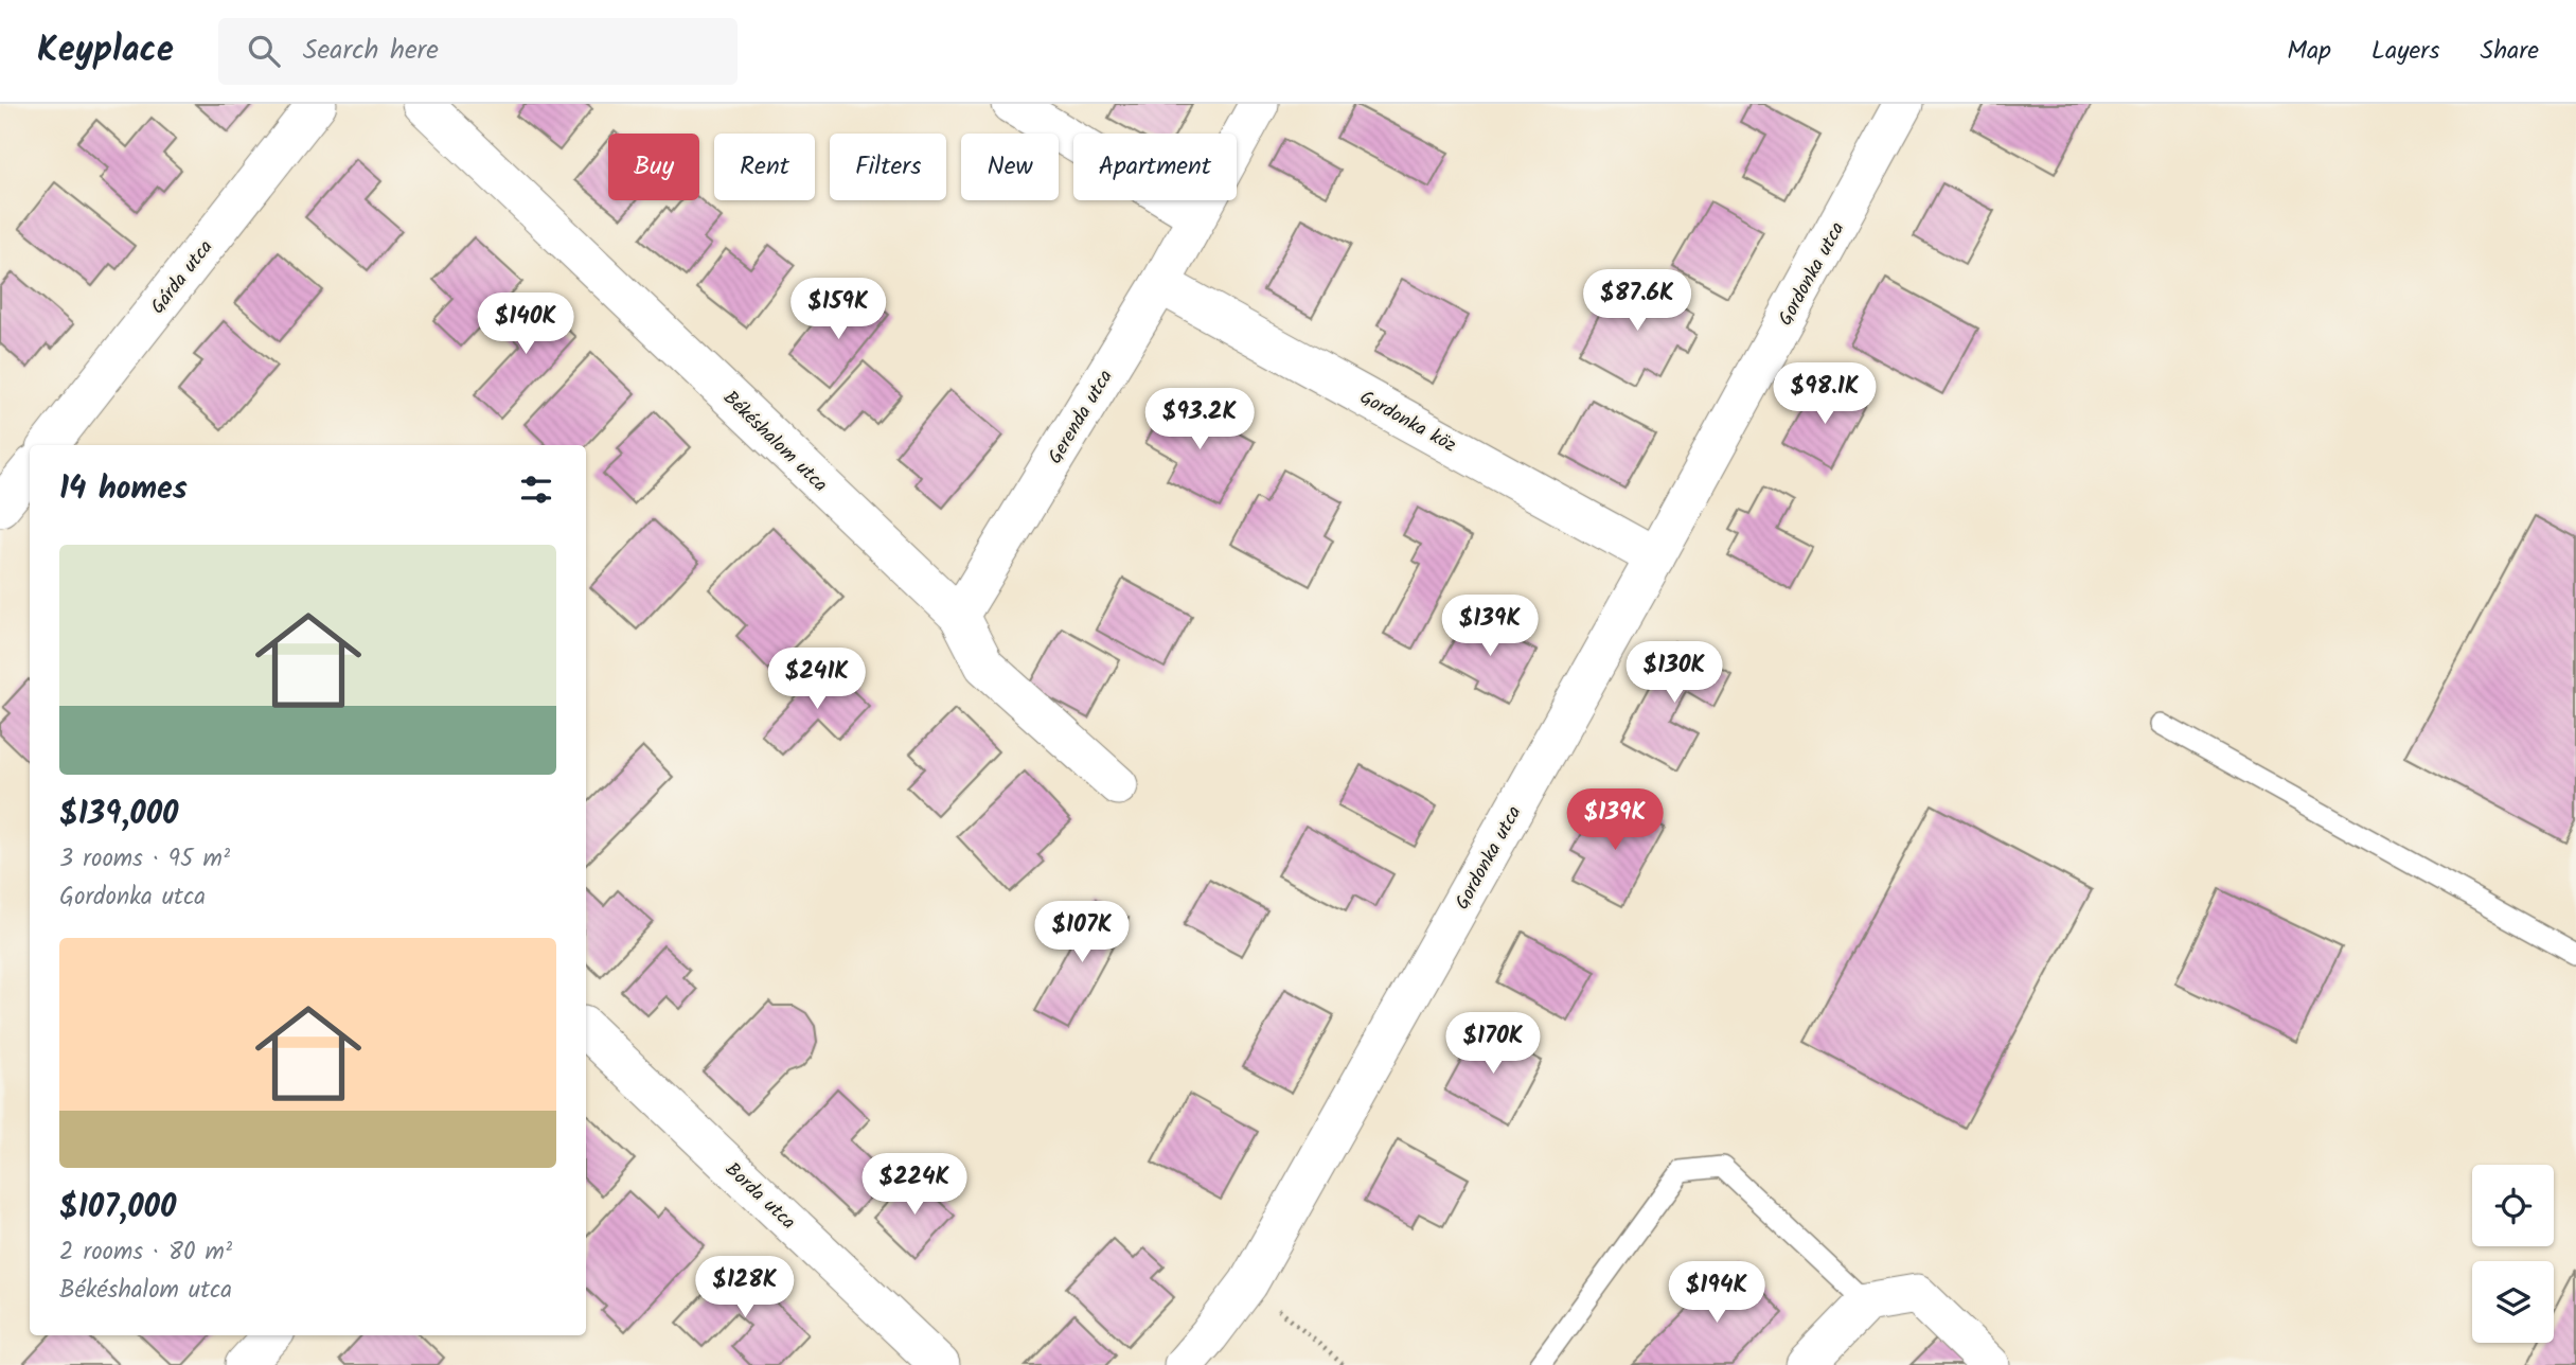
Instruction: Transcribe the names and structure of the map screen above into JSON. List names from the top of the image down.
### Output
{
  "streets": {
    "street": [
      "Gordonka utca",
      "Gárda utca",
      "Gerenda utca",
      "Gordonka köz",
      "Békéshalom utca",
      "Borda utca"
    ]
  },
  "crossings": [
    ["Gordonka utca", "Gordonka köz"],
    ["Gerenda utca", "Gordonka köz"],
    ["Gerenda utca", "Békéshalom utca"]
  ],
  "page": {
    "header": "Keyplace",
    "search": "Search here",
    "nav": ["Map", "Layers", "Share"],
    "chip": [
      "Buy",
      "Rent",
      "Filters",
      "New",
      "Apartment"
    ],
    "price": [
      "$87.6K",
      "$159K",
      "$140K",
      "$98.1K",
      "$93.2K",
      "$139K",
      "$130K",
      "$241K",
      "$139K",
      "$107K",
      "$170K",
      "$224K",
      "$128K",
      "$194K"
    ],
    "heading": "14 homes",
    "list": [
      {
        "name": "$139,000",
        "note": "3 rooms · 95 m² · Gordonka utca"
      },
      {
        "name": "$107,000",
        "note": "2 rooms · 80 m² · Békéshalom utca"
      }
    ]
  }
}
